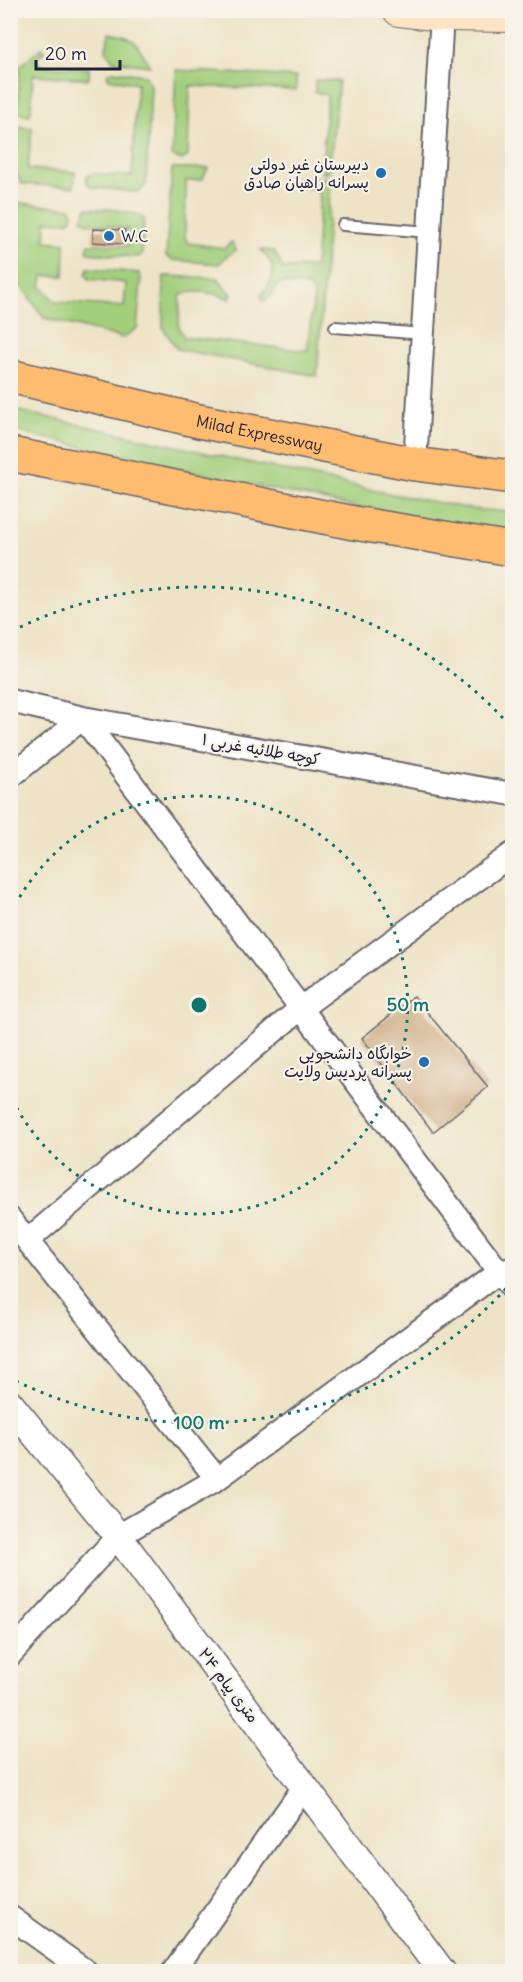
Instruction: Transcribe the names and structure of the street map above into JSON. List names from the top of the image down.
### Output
{
  "streets": {
    "highway": ["Milad Expressway"],
    "street": ["کوچه طلائیه غربی ۱", "۲۴ متری پیام"]
  },
  "places": ["دبیرستان غیر دولتی پسرانه راهیان صادق", "W.C", "خوابگاه دانشجویی پسرانه پردیس ولایت"],
  "scale_bar": "20 m",
  "rings": ["50 m", "100 m"]
}
